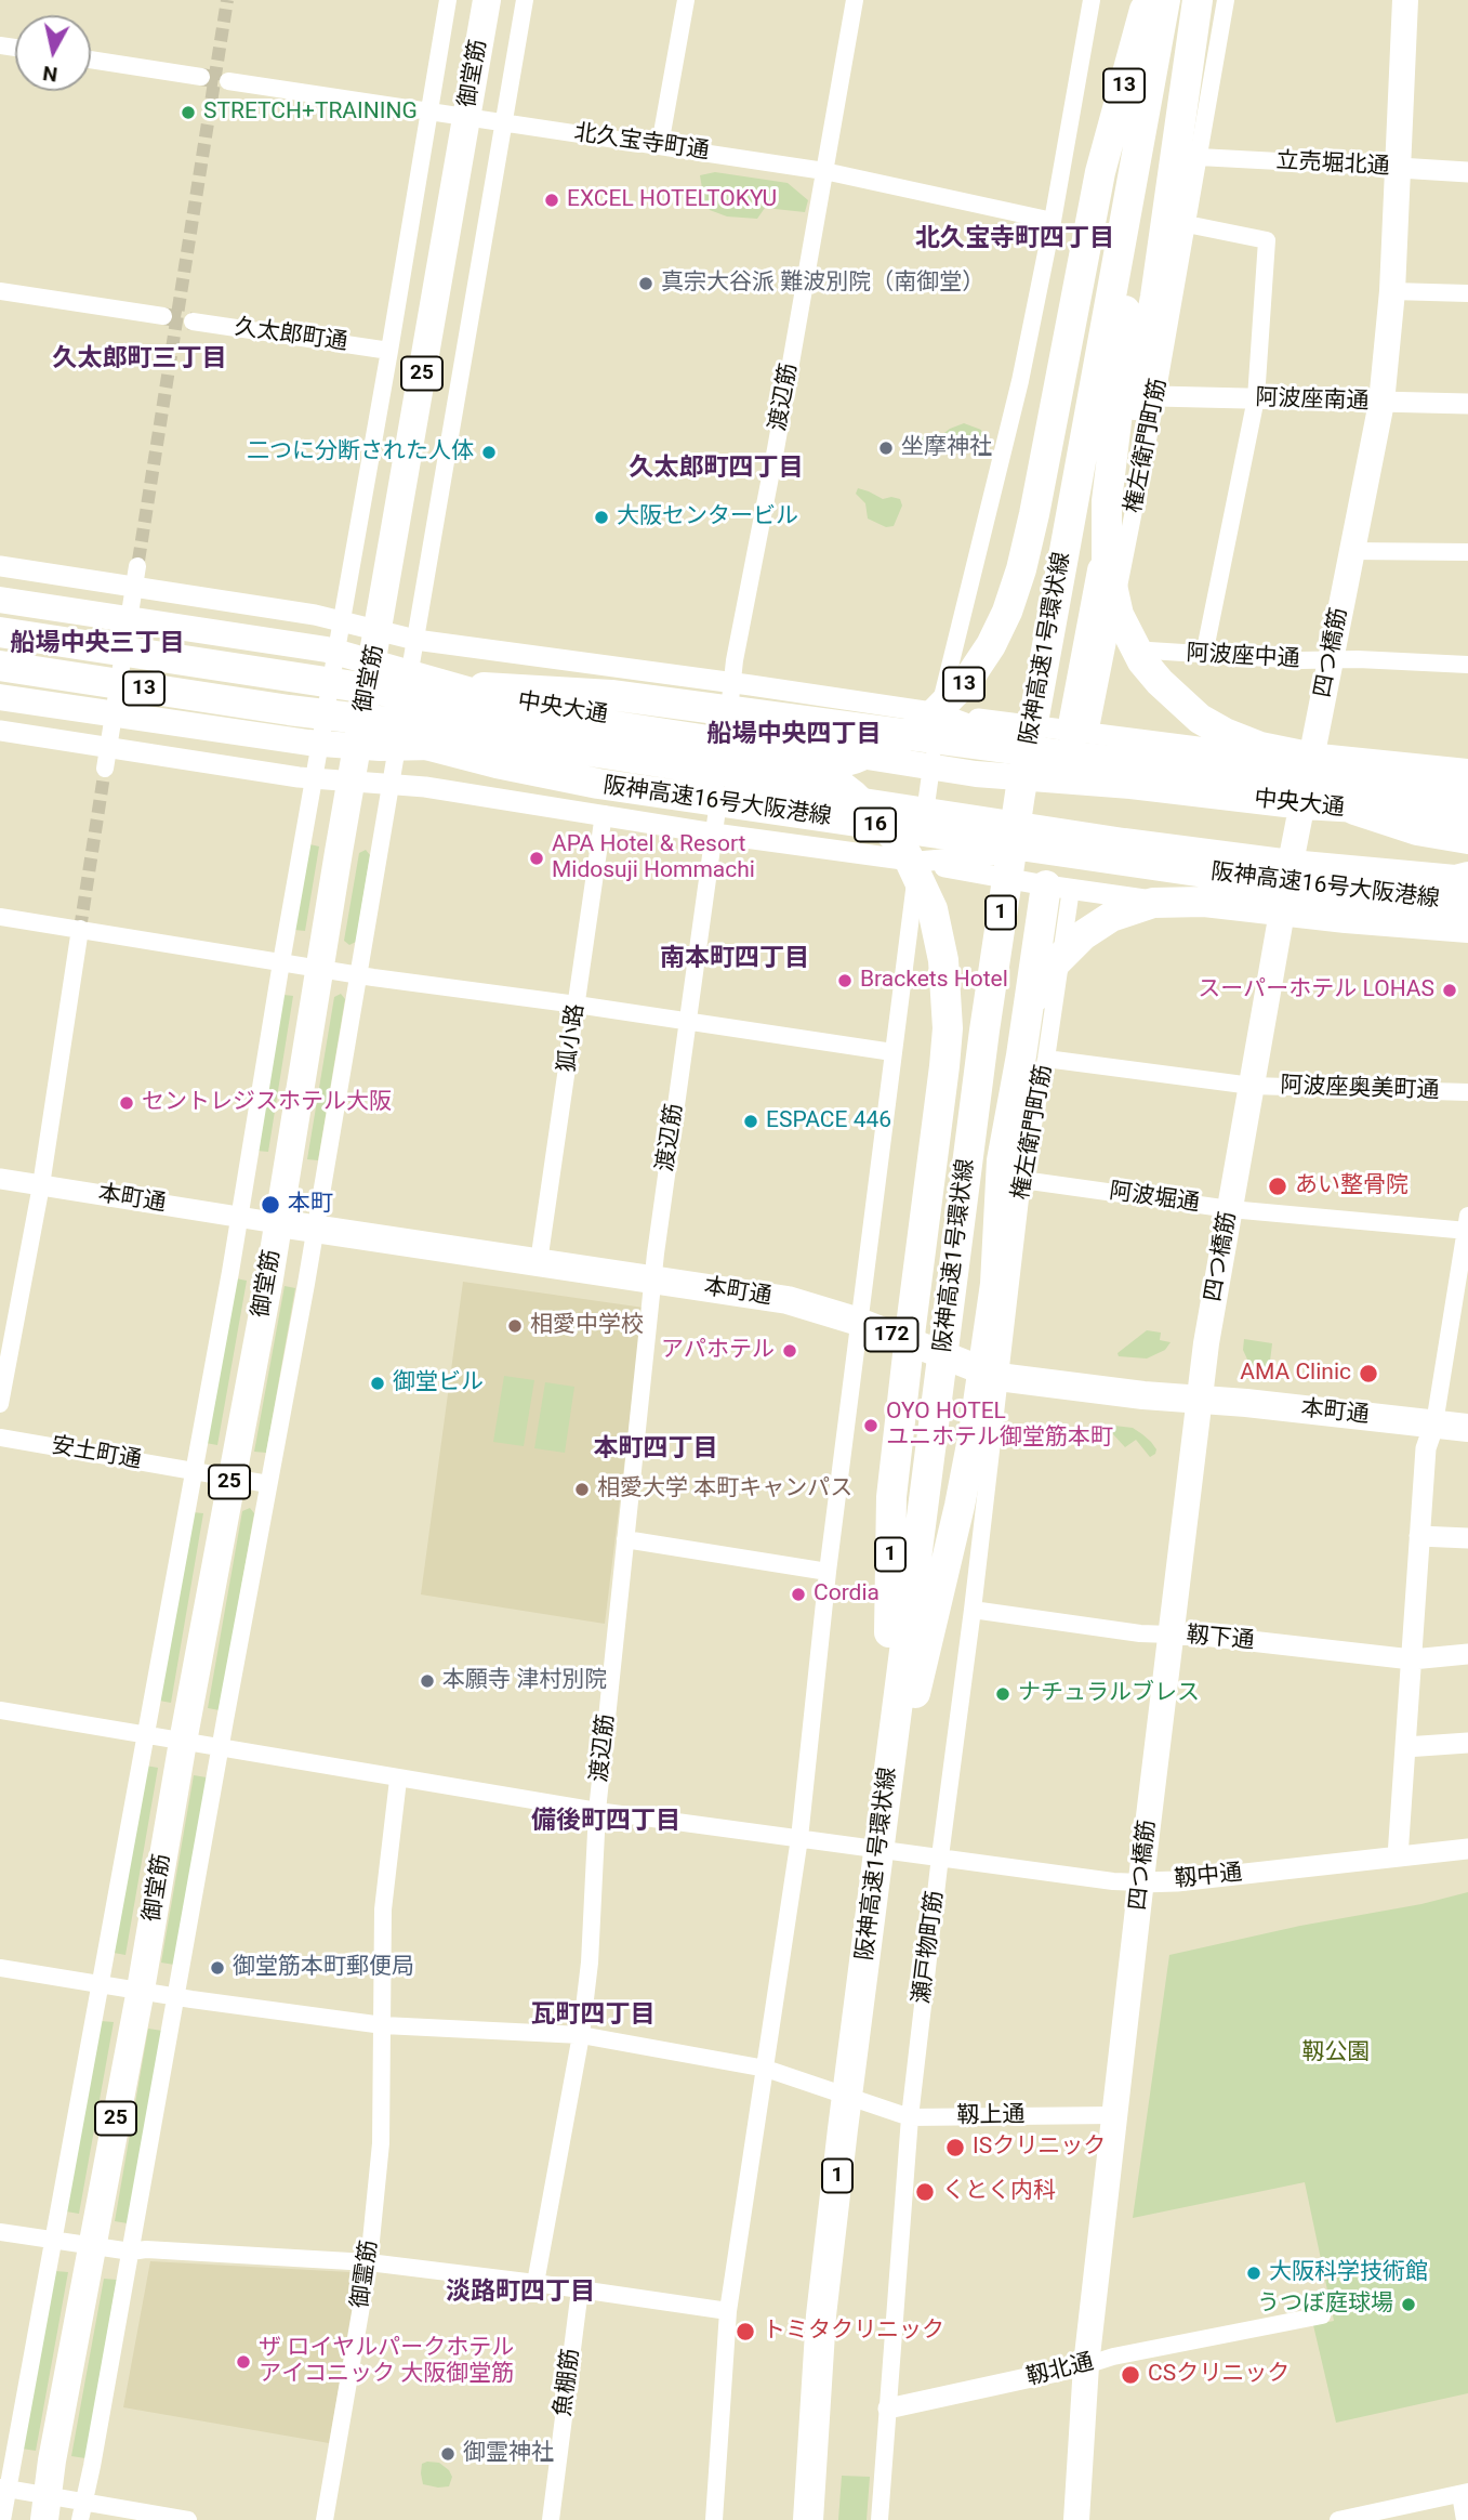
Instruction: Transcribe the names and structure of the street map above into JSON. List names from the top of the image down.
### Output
{
  "streets": {
    "highway": [
      "御堂筋",
      "13",
      "25",
      "阪神高速1号環状線",
      "阪神高速16号大阪港線",
      "16",
      "1",
      "本町通",
      "172"
    ],
    "main road": ["四つ橋筋", "中央大通"],
    "street": [
      "北久宝寺町通",
      "立売堀北通",
      "久太郎町通",
      "渡辺筋",
      "阿波座南通",
      "権左衛門町筋",
      "阿波座中通",
      "狐小路",
      "阿波座奥美町通",
      "阿波堀通",
      "安土町通",
      "靱下通",
      "靱中通",
      "瀬戸物町筋",
      "靱上通",
      "御霊筋",
      "靱北通",
      "魚棚筋"
    ]
  },
  "crossings": [
    ["御堂筋", "北久宝寺町通"],
    ["御堂筋", "中央大通"],
    ["御堂筋", "本町通"],
    ["御堂筋", "安土町通"],
    ["御堂筋", "靱中通"],
    ["御堂筋", "靱上通"],
    ["13", "阪神高速16号大阪港線"],
    ["13", "1"],
    ["北久宝寺町通", "渡辺筋"],
    ["立売堀北通", "権左衛門町筋"],
    ["立売堀北通", "四つ橋筋"],
    ["渡辺筋", "中央大通"],
    ["渡辺筋", "本町通"],
    ["渡辺筋", "靱中通"],
    ["渡辺筋", "靱上通"],
    ["阿波座南通", "権左衛門町筋"],
    ["阿波座南通", "四つ橋筋"],
    ["権左衛門町筋", "阿波座中通"],
    ["権左衛門町筋", "阿波座奥美町通"],
    ["権左衛門町筋", "阿波堀通"],
    ["権左衛門町筋", "本町通"],
    ["権左衛門町筋", "瀬戸物町筋"],
    ["阪神高速1号環状線", "1"],
    ["阪神高速1号環状線", "靱中通"],
    ["四つ橋筋", "阿波座中通"],
    ["四つ橋筋", "中央大通"],
    ["四つ橋筋", "阿波座奥美町通"],
    ["四つ橋筋", "阿波堀通"],
    ["四つ橋筋", "本町通"],
    ["四つ橋筋", "靱下通"],
    ["四つ橋筋", "靱中通"],
    ["四つ橋筋", "靱上通"],
    ["四つ橋筋", "靱北通"],
    ["中央大通", "阪神高速16号大阪港線"],
    ["中央大通", "狐小路"],
    ["狐小路", "本町通"],
    ["本町通", "瀬戸物町筋"],
    ["靱下通", "瀬戸物町筋"],
    ["靱中通", "瀬戸物町筋"],
    ["靱中通", "御霊筋"],
    ["瀬戸物町筋", "靱上通"],
    ["瀬戸物町筋", "靱北通"],
    ["靱上通", "御霊筋"]
  ],
  "districts": [
    "北久宝寺町四丁目",
    "久太郎町三丁目",
    "久太郎町四丁目",
    "船場中央三丁目",
    "船場中央四丁目",
    "南本町四丁目",
    "本町四丁目",
    "備後町四丁目",
    "瓦町四丁目",
    "淡路町四丁目"
  ],
  "parks": ["靱公園"],
  "places": [
    "STRETCH+TRAINING",
    "EXCEL HOTELTOKYU",
    "真宗大谷派 難波別院（南御堂）",
    "坐摩神社",
    "二つに分断された人体",
    "大阪センタービル",
    "APA Hotel & Resort Midosuji Hommachi",
    "Brackets Hotel",
    "スーパーホテル LOHAS",
    "セントレジスホテル大阪",
    "ESPACE 446",
    "あい整骨院",
    "本町",
    "相愛中学校",
    "アパホテル",
    "AMA Clinic",
    "御堂ビル",
    "OYO HOTEL ユニホテル御堂筋本町",
    "相愛大学 本町キャンパス",
    "Cordia",
    "本願寺 津村別院",
    "ナチュラルブレス",
    "御堂筋本町郵便局",
    "ISクリニック",
    "くとく内科",
    "大阪科学技術館",
    "うつぼ庭球場",
    "トミタクリニック",
    "ザ ロイヤルパークホテル アイコニック 大阪御堂筋",
    "CSクリニック",
    "御霊神社"
  ],
  "north": "bottom"
}
